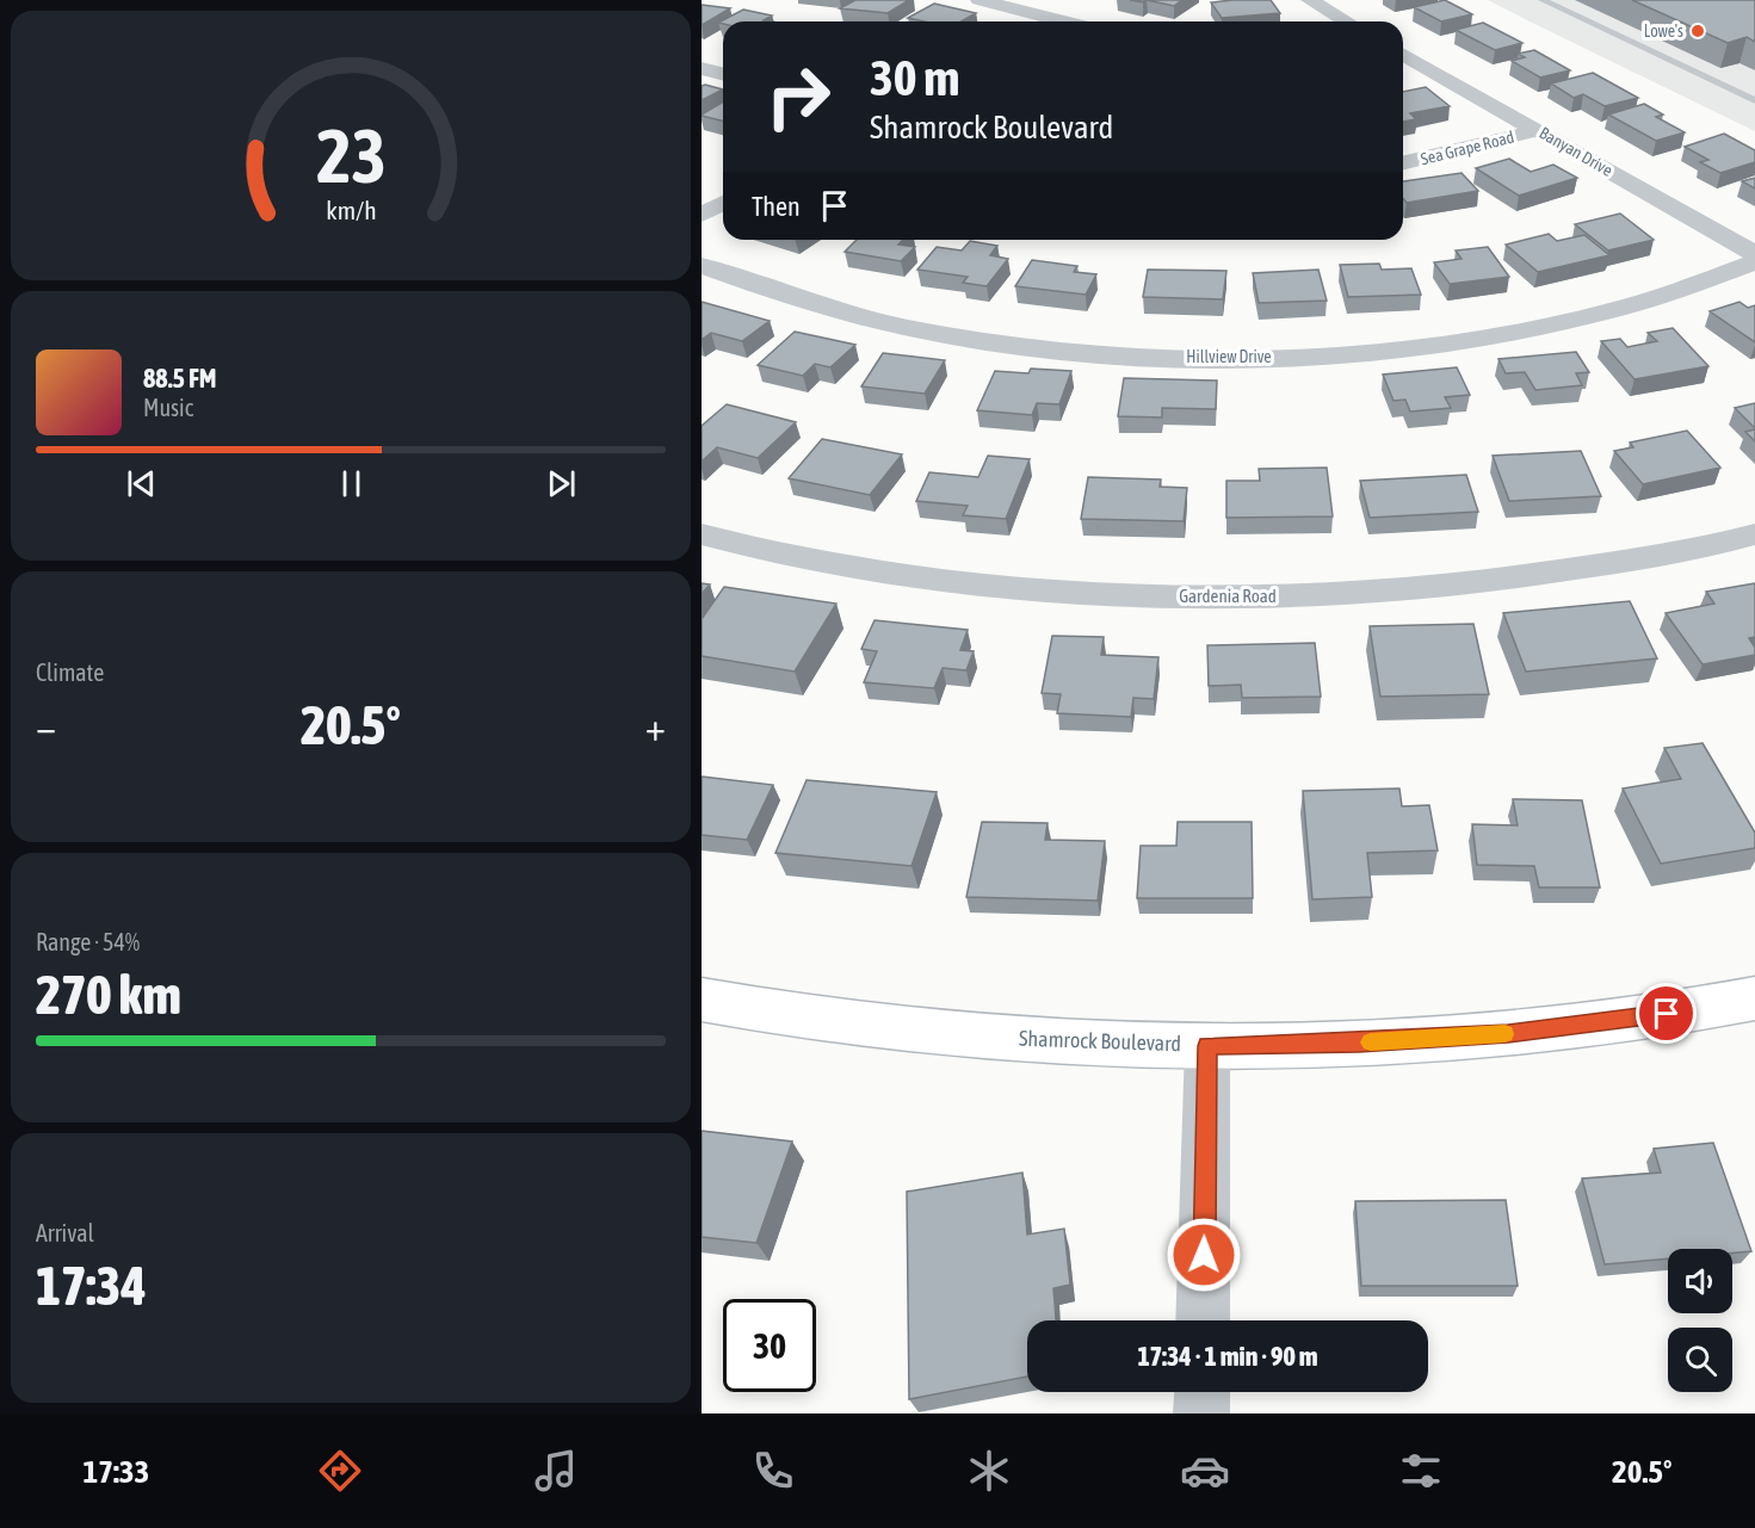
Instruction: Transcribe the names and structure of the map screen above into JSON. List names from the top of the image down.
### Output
{
  "streets": {
    "street": [
      "Sea Grape Road",
      "Banyan Drive",
      "Hillview Drive",
      "Gardenia Road",
      "Shamrock Boulevard"
    ]
  },
  "crossings": [
    ["Sea Grape Road", "Banyan Drive"]
  ],
  "places": ["Lowe's"],
  "page": {
    "turn": ["30 m", "Shamrock Boulevard"],
    "then": "Then",
    "song": ["88.5 FM", "Music"],
    "tile": [
      "Climate",
      ["Range · 54%", "270 km"],
      ["Arrival", "17:34"]
    ],
    "heat": ["−", "20.5°", "+"],
    "limit": "30",
    "trip": "17:34 · 1 min · 90 m",
    "tabs": ["17:33", "20.5°"],
    "gauge": ["23", "km/h"]
  }
}
